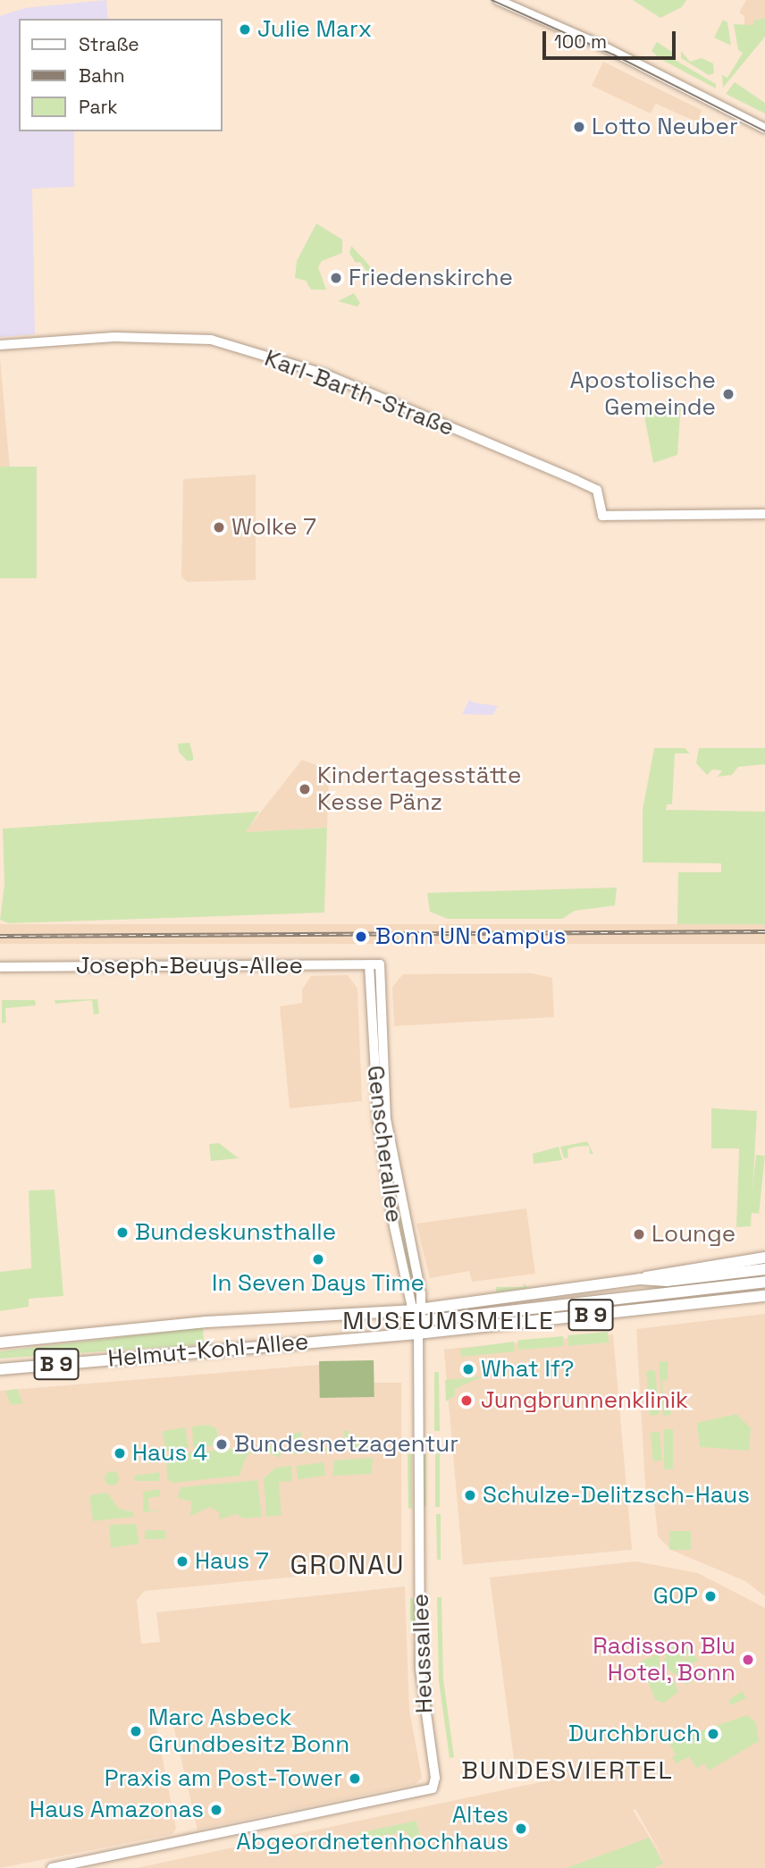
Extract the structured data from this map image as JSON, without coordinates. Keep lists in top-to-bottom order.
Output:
{
  "streets": {
    "main road": ["B 9", "Helmut-Kohl-Allee"],
    "street": [
      "Karl-Barth-Straße",
      "Joseph-Beuys-Allee",
      "Genscherallee",
      "Heussallee"
    ]
  },
  "crossings": [
    ["Joseph-Beuys-Allee", "Genscherallee"],
    ["Genscherallee", "B 9"],
    ["Genscherallee", "Helmut-Kohl-Allee"],
    ["Genscherallee", "Heussallee"],
    ["B 9", "Helmut-Kohl-Allee"],
    ["B 9", "Heussallee"],
    ["Helmut-Kohl-Allee", "Heussallee"]
  ],
  "districts": ["MUSEUMSMEILE", "GRONAU", "BUNDESVIERTEL"],
  "places": [
    "Julie Marx",
    "Lotto Neuber",
    "Friedenskirche",
    "Apostolische Gemeinde",
    "Wolke 7",
    "Kindertagesstätte Kesse Pänz",
    "Bonn UN Campus",
    "Bundeskunsthalle",
    "Lounge",
    "In Seven Days Time",
    "What If?",
    "Jungbrunnenklinik",
    "Bundesnetzagentur",
    "Haus 4",
    "Schulze-Delitzsch-Haus",
    "Haus 7",
    "GOP",
    "Radisson Blu Hotel, Bonn",
    "Marc Asbeck Grundbesitz Bonn",
    "Durchbruch",
    "Praxis am Post-Tower",
    "Haus Amazonas",
    "Altes Abgeordnetenhochhaus"
  ],
  "legend": ["Straße", "Bahn", "Park"],
  "scale_bar": "100 m"
}
